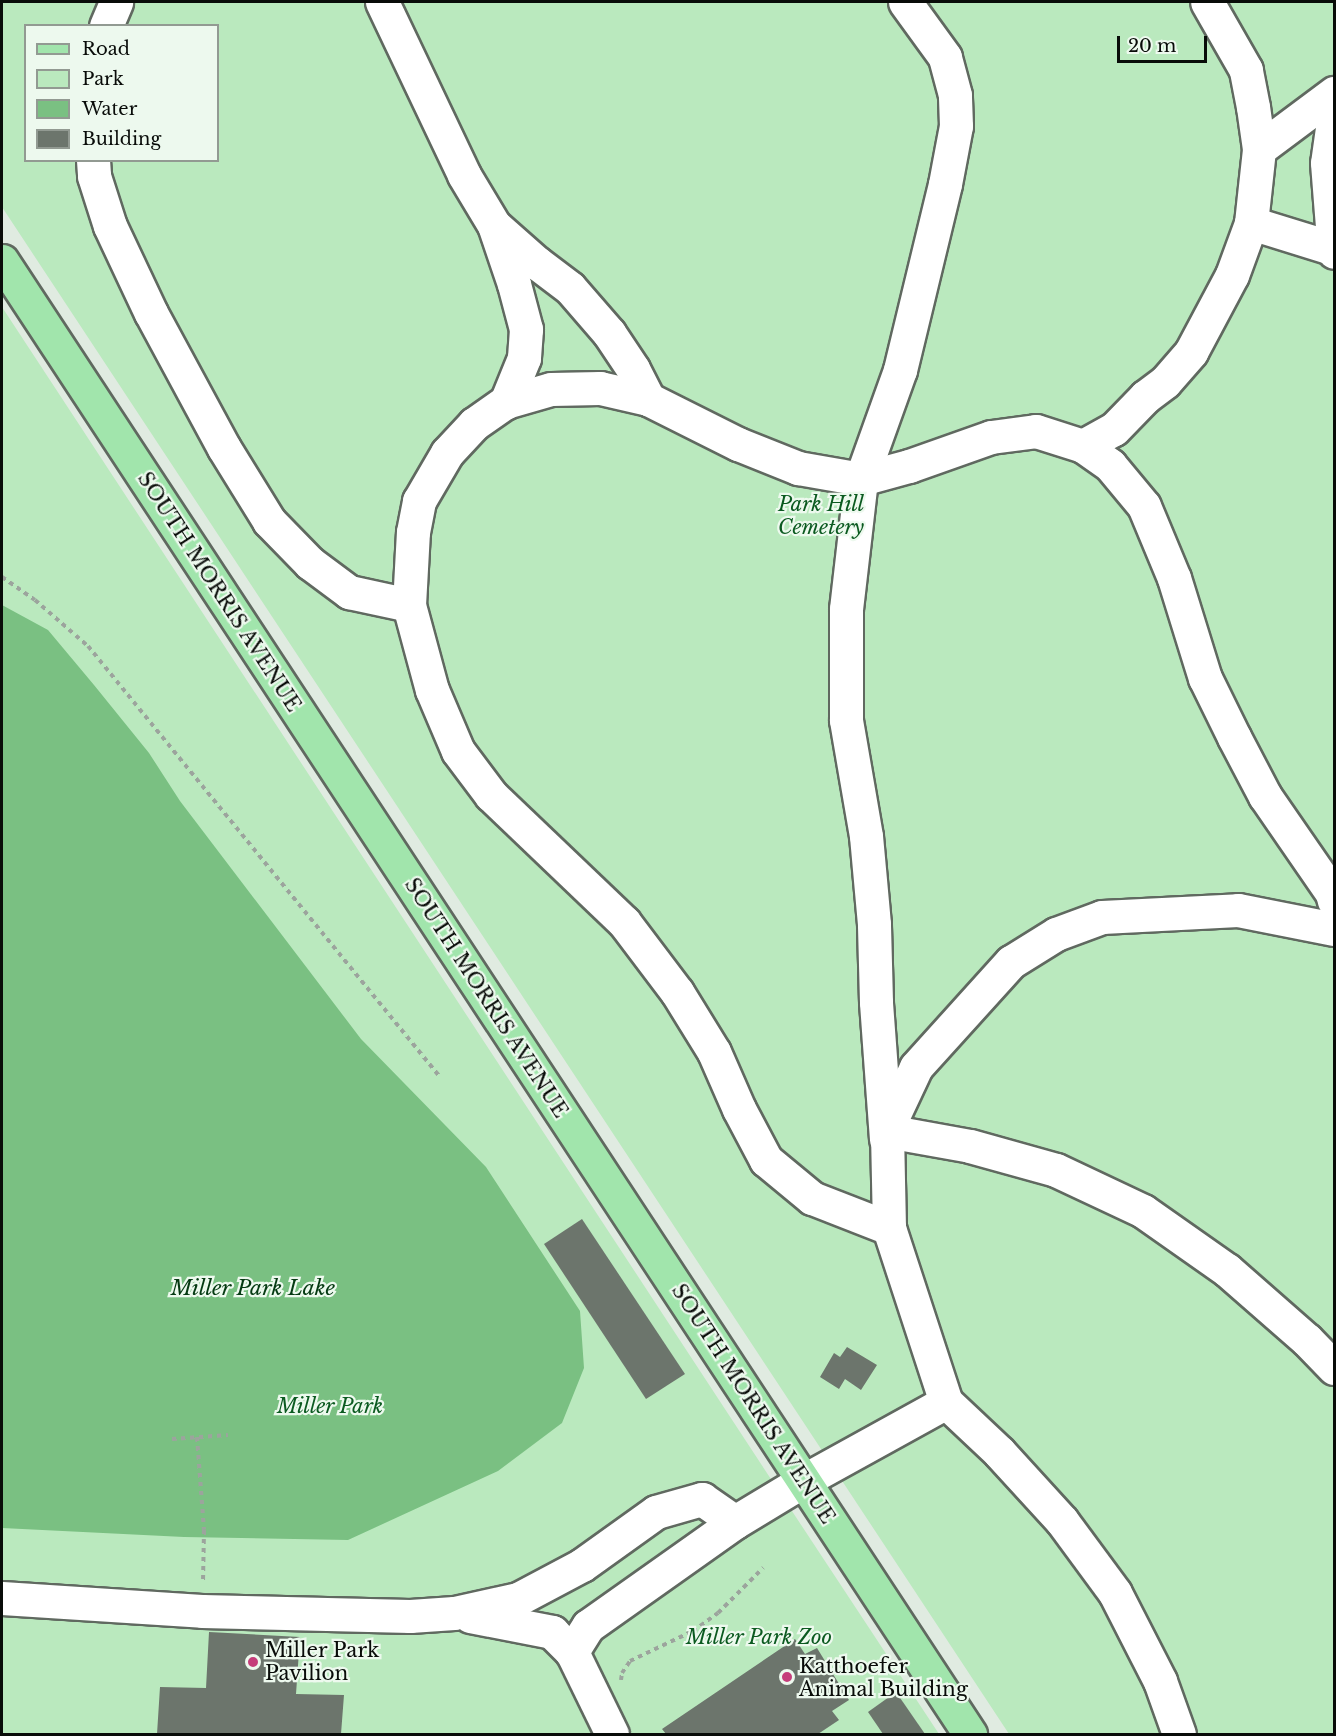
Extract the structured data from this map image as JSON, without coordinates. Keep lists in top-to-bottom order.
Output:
{
  "streets": {
    "main road": ["SOUTH MORRIS AVENUE"]
  },
  "water": ["Miller Park Lake"],
  "parks": ["Park Hill Cemetery", "Miller Park", "Miller Park Zoo"],
  "places": ["Miller Park Pavilion", "Katthoefer Animal Building"],
  "legend": [
    "Road",
    "Park",
    "Water",
    "Building"
  ],
  "scale_bar": "20 m"
}
